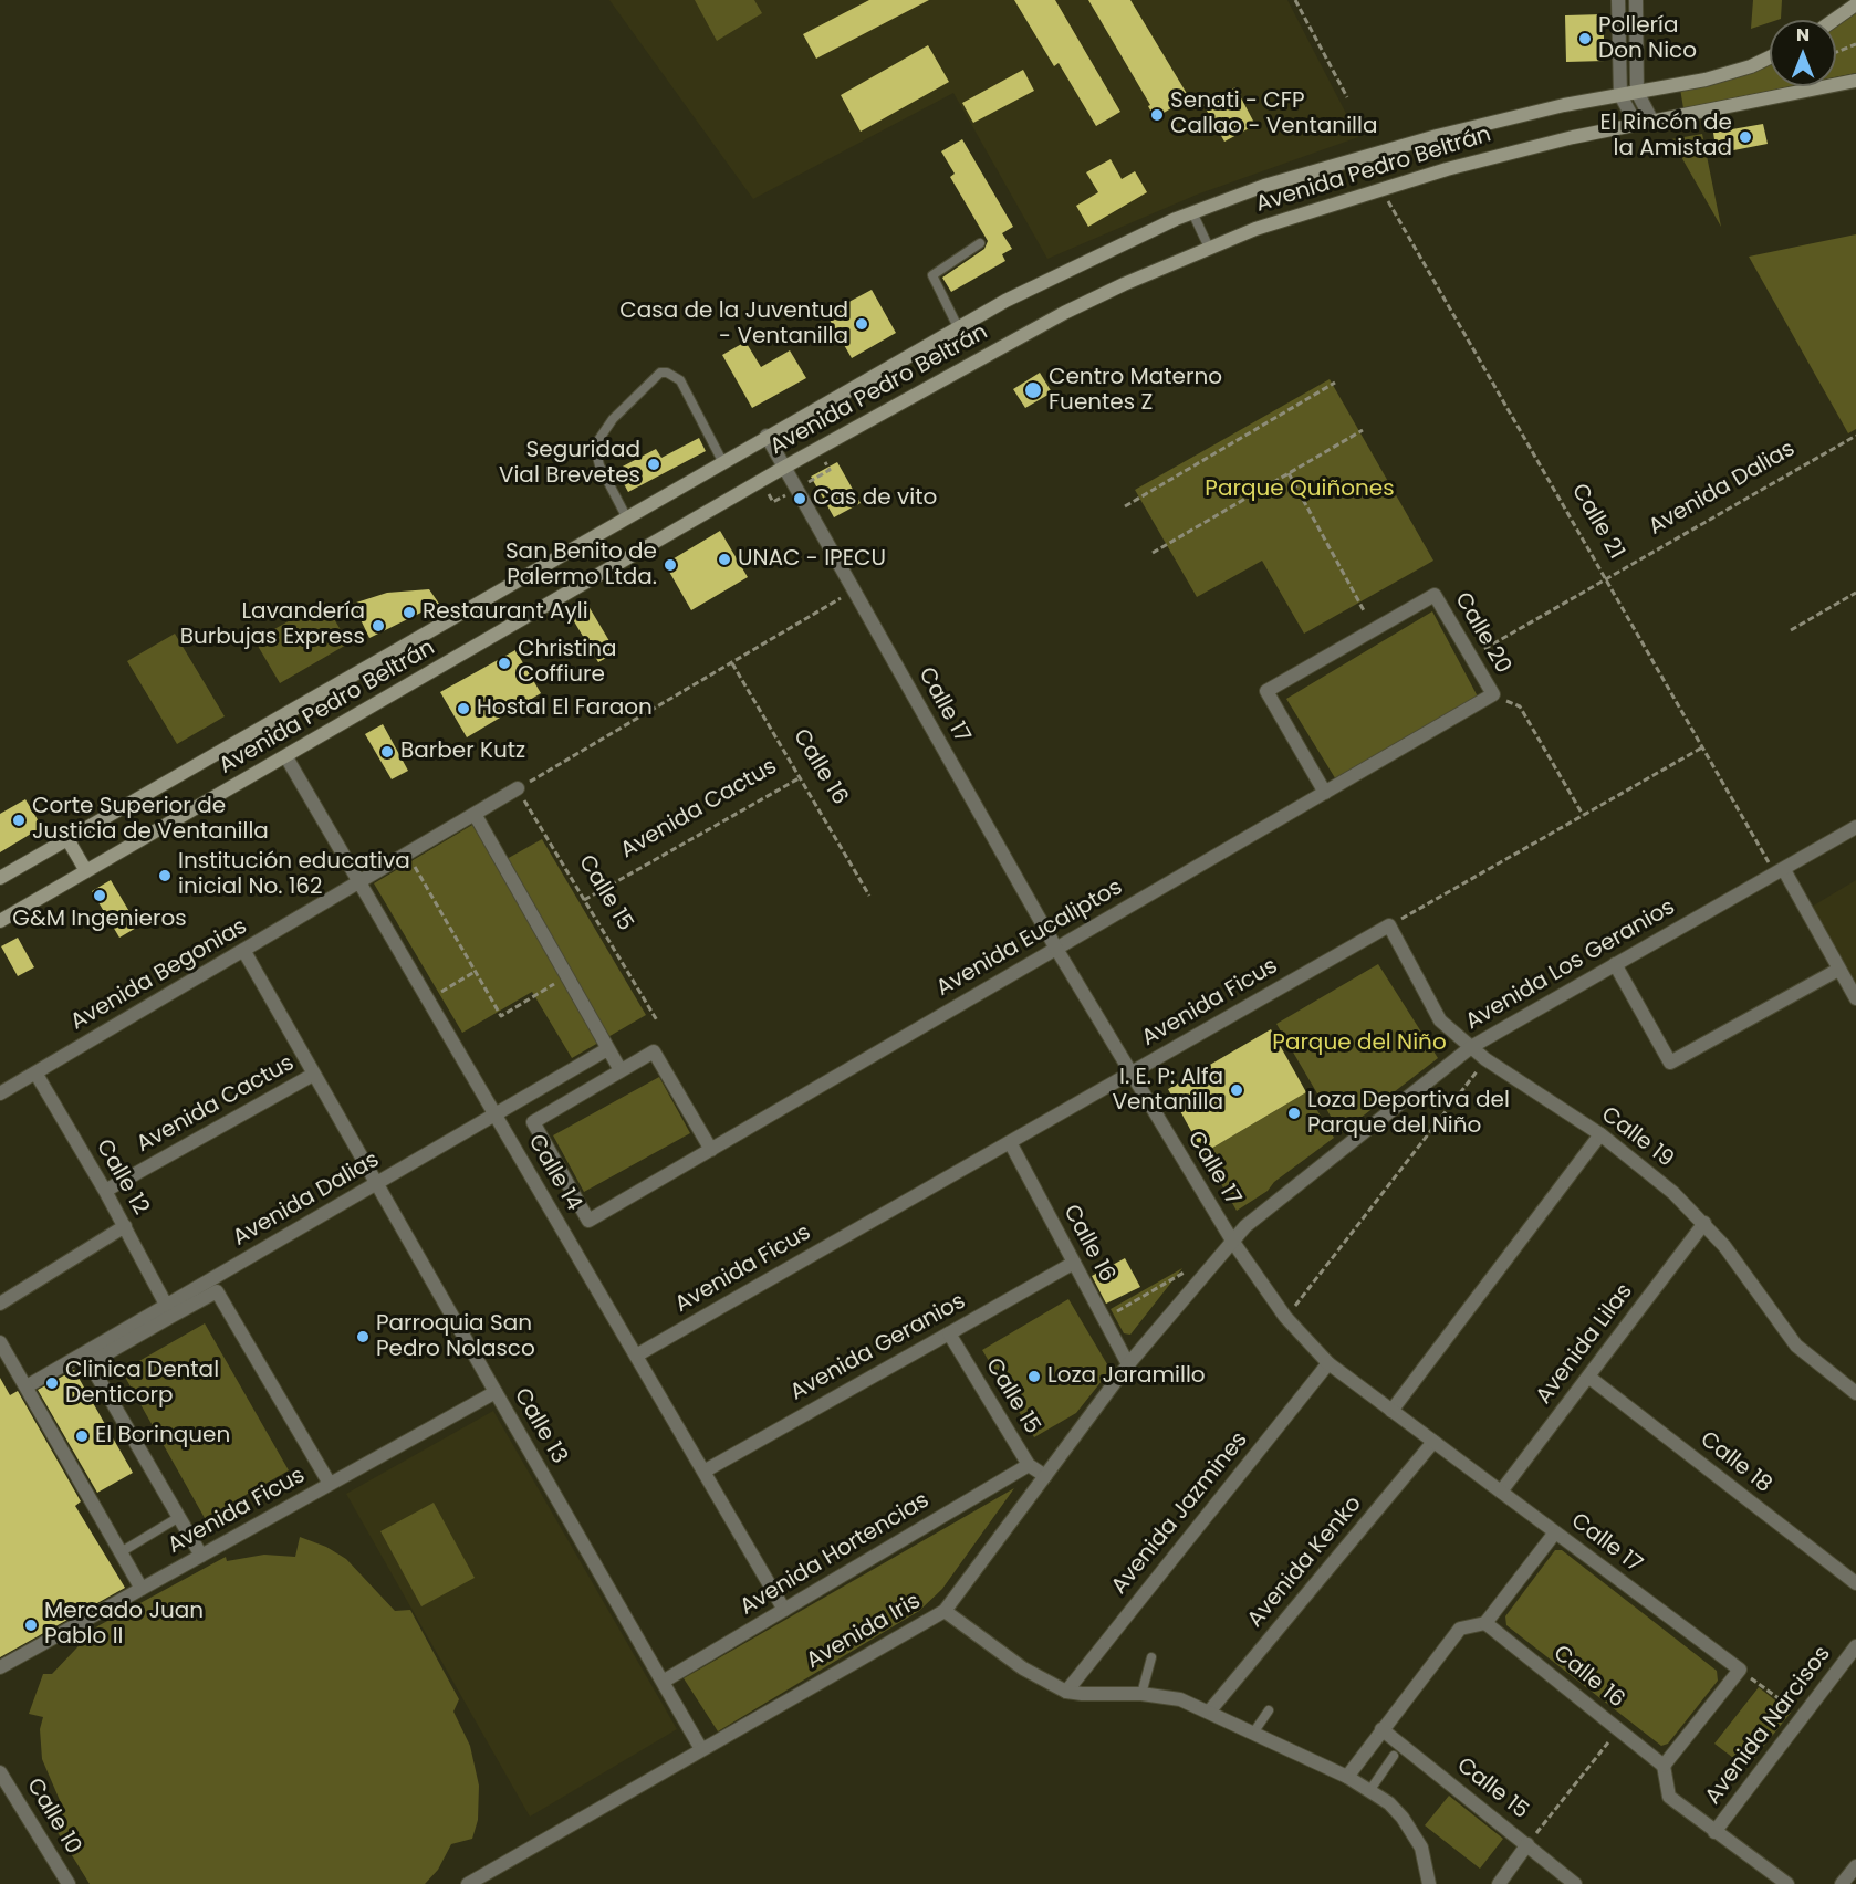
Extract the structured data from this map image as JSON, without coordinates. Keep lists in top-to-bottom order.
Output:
{
  "streets": {
    "main road": ["Avenida Pedro Beltrán"],
    "street": [
      "Avenida Dalias",
      "Calle 20",
      "Calle 17",
      "Calle 16",
      "Avenida Cactus",
      "Calle 15",
      "Avenida Eucaliptos",
      "Avenida Los Geranios",
      "Avenida Begonias",
      "Avenida Ficus",
      "Calle 19",
      "Calle 14",
      "Calle 12",
      "Avenida Lilas",
      "Avenida Geranios",
      "Calle 13",
      "Calle 18",
      "Avenida Jazmines",
      "Avenida Hortencias",
      "Avenida Kenko",
      "Avenida Iris",
      "Avenida Narcisos",
      "Calle 10"
    ],
    "path": ["Calle 21"]
  },
  "crossings": [
    ["Avenida Pedro Beltrán", "Calle 21"],
    ["Avenida Pedro Beltrán", "Calle 17"],
    ["Avenida Pedro Beltrán", "Calle 14"],
    ["Avenida Dalias", "Calle 21"],
    ["Avenida Dalias", "Calle 20"],
    ["Avenida Dalias", "Calle 14"],
    ["Avenida Dalias", "Calle 12"],
    ["Avenida Dalias", "Calle 13"],
    ["Calle 21", "Avenida Los Geranios"],
    ["Calle 20", "Avenida Eucaliptos"],
    ["Calle 17", "Avenida Eucaliptos"],
    ["Calle 17", "Avenida Los Geranios"],
    ["Calle 17", "Avenida Ficus"],
    ["Calle 17", "Avenida Lilas"],
    ["Calle 17", "Avenida Jazmines"],
    ["Calle 17", "Avenida Kenko"],
    ["Calle 17", "Avenida Iris"],
    ["Calle 16", "Avenida Cactus"],
    ["Calle 16", "Avenida Ficus"],
    ["Calle 16", "Avenida Geranios"],
    ["Calle 16", "Avenida Iris"],
    ["Avenida Cactus", "Calle 15"],
    ["Avenida Cactus", "Calle 12"],
    ["Avenida Cactus", "Calle 13"],
    ["Calle 15", "Avenida Begonias"],
    ["Calle 15", "Avenida Geranios"],
    ["Calle 15", "Avenida Hortencias"],
    ["Calle 15", "Avenida Iris"],
    ["Avenida Eucaliptos", "Calle 14"],
    ["Avenida Los Geranios", "Calle 19"],
    ["Avenida Los Geranios", "Avenida Iris"],
    ["Avenida Begonias", "Calle 14"],
    ["Avenida Begonias", "Calle 12"],
    ["Avenida Begonias", "Calle 13"],
    ["Avenida Ficus", "Calle 19"],
    ["Avenida Ficus", "Calle 14"],
    ["Avenida Ficus", "Calle 13"],
    ["Calle 19", "Avenida Lilas"],
    ["Calle 14", "Avenida Geranios"],
    ["Calle 14", "Avenida Hortencias"],
    ["Avenida Lilas", "Calle 18"],
    ["Calle 13", "Avenida Hortencias"],
    ["Calle 13", "Avenida Iris"]
  ],
  "parks": ["Parque Quiñones", "Parque del Niño"],
  "places": [
    "Pollería Don Nico",
    "Senati - CFP Callao - Ventanilla",
    "El Rincón de la Amistad",
    "Casa de la Juventud - Ventanilla",
    "Centro Materno Fuentes Z",
    "Seguridad Vial Brevetes",
    "Cas de vito",
    "UNAC - IPECU",
    "San Benito de Palermo Ltda.",
    "Restaurant Ayli",
    "Lavandería Burbujas Express",
    "Christina Coffiure",
    "Hostal El Faraon",
    "Barber Kutz",
    "Corte Superior de Justicia de Ventanilla",
    "Institución educativa inicial No. 162",
    "G&M Ingenieros",
    "I. E. P: Alfa Ventanilla",
    "Loza Deportiva del Parque del Niño",
    "Parroquia San Pedro Nolasco",
    "Loza Jaramillo",
    "Clinica Dental Denticorp",
    "El Borinquen",
    "Mercado Juan Pablo II"
  ],
  "north": "top"
}
